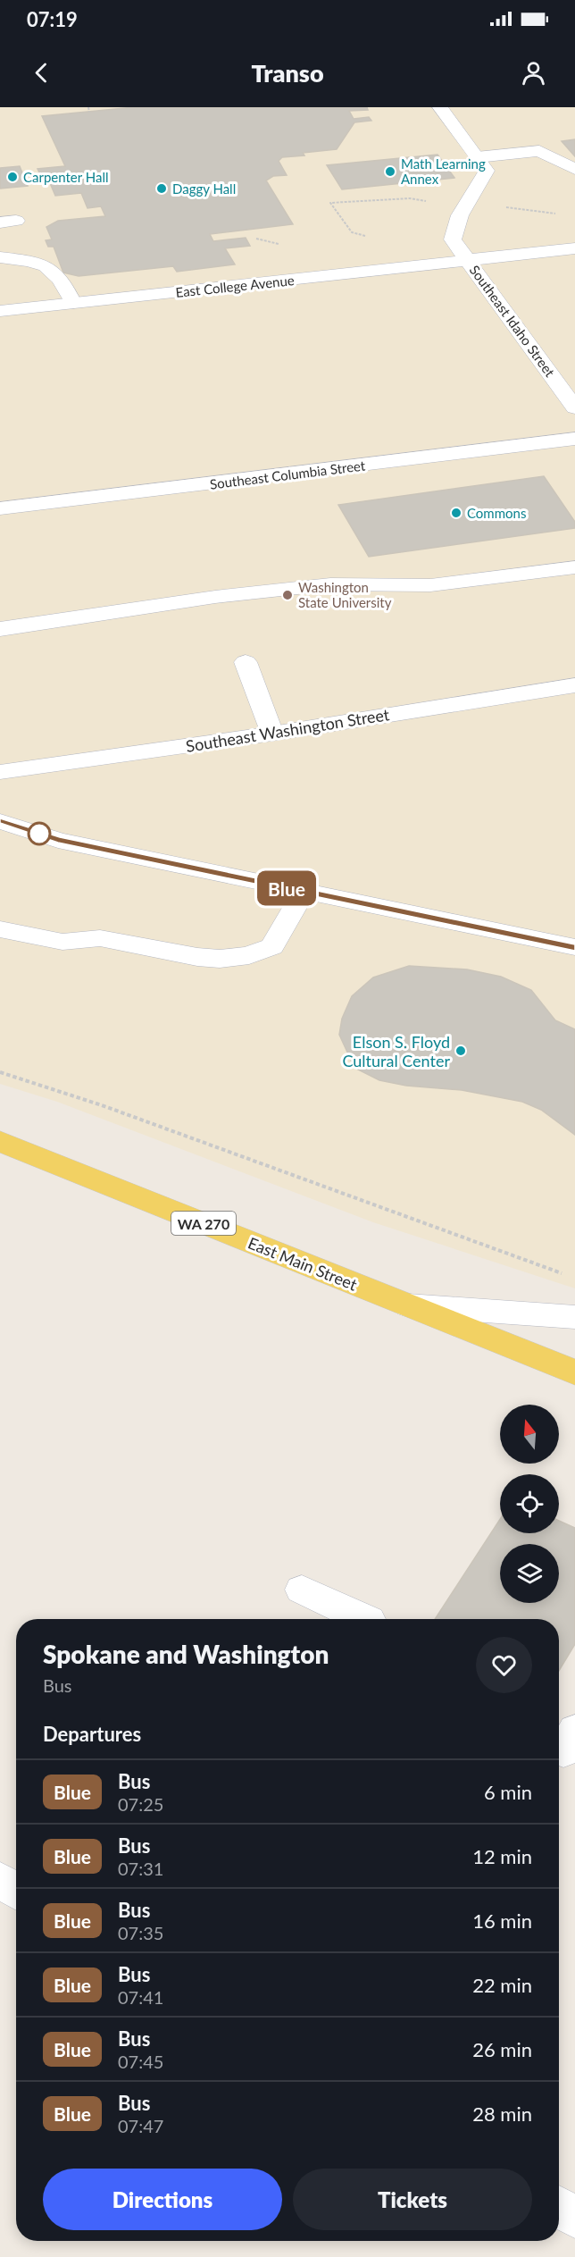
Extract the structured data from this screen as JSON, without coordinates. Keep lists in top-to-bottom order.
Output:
{
  "streets": {
    "main road": ["WA 270", "East Main Street"],
    "street": [
      "East College Avenue",
      "Southeast Idaho Street",
      "Southeast Columbia Street",
      "Southeast Washington Street"
    ]
  },
  "crossings": [
    ["East College Avenue", "Southeast Idaho Street"]
  ],
  "places": [
    "Math Learning Annex",
    "Carpenter Hall",
    "Daggy Hall",
    "Commons",
    "Washington State University",
    "Elson S. Floyd Cultural Center"
  ],
  "lines": ["bus line Blue"],
  "north": "top",
  "page": {
    "status": "07:19",
    "header": "Transo",
    "on_map": "Blue",
    "heading": [
      ["Spokane and Washington", "Bus"],
      "Departures"
    ],
    "list": [
      {
        "mark": "Blue",
        "name": "Bus",
        "note": "07:25",
        "value": "6 min"
      },
      {
        "mark": "Blue",
        "name": "Bus",
        "note": "07:31",
        "value": "12 min"
      },
      {
        "mark": "Blue",
        "name": "Bus",
        "note": "07:35",
        "value": "16 min"
      },
      {
        "mark": "Blue",
        "name": "Bus",
        "note": "07:41",
        "value": "22 min"
      },
      {
        "mark": "Blue",
        "name": "Bus",
        "note": "07:45",
        "value": "26 min"
      },
      {
        "mark": "Blue",
        "name": "Bus",
        "note": "07:47",
        "value": "28 min"
      }
    ],
    "buttons": ["Directions", "Tickets"]
  }
}
